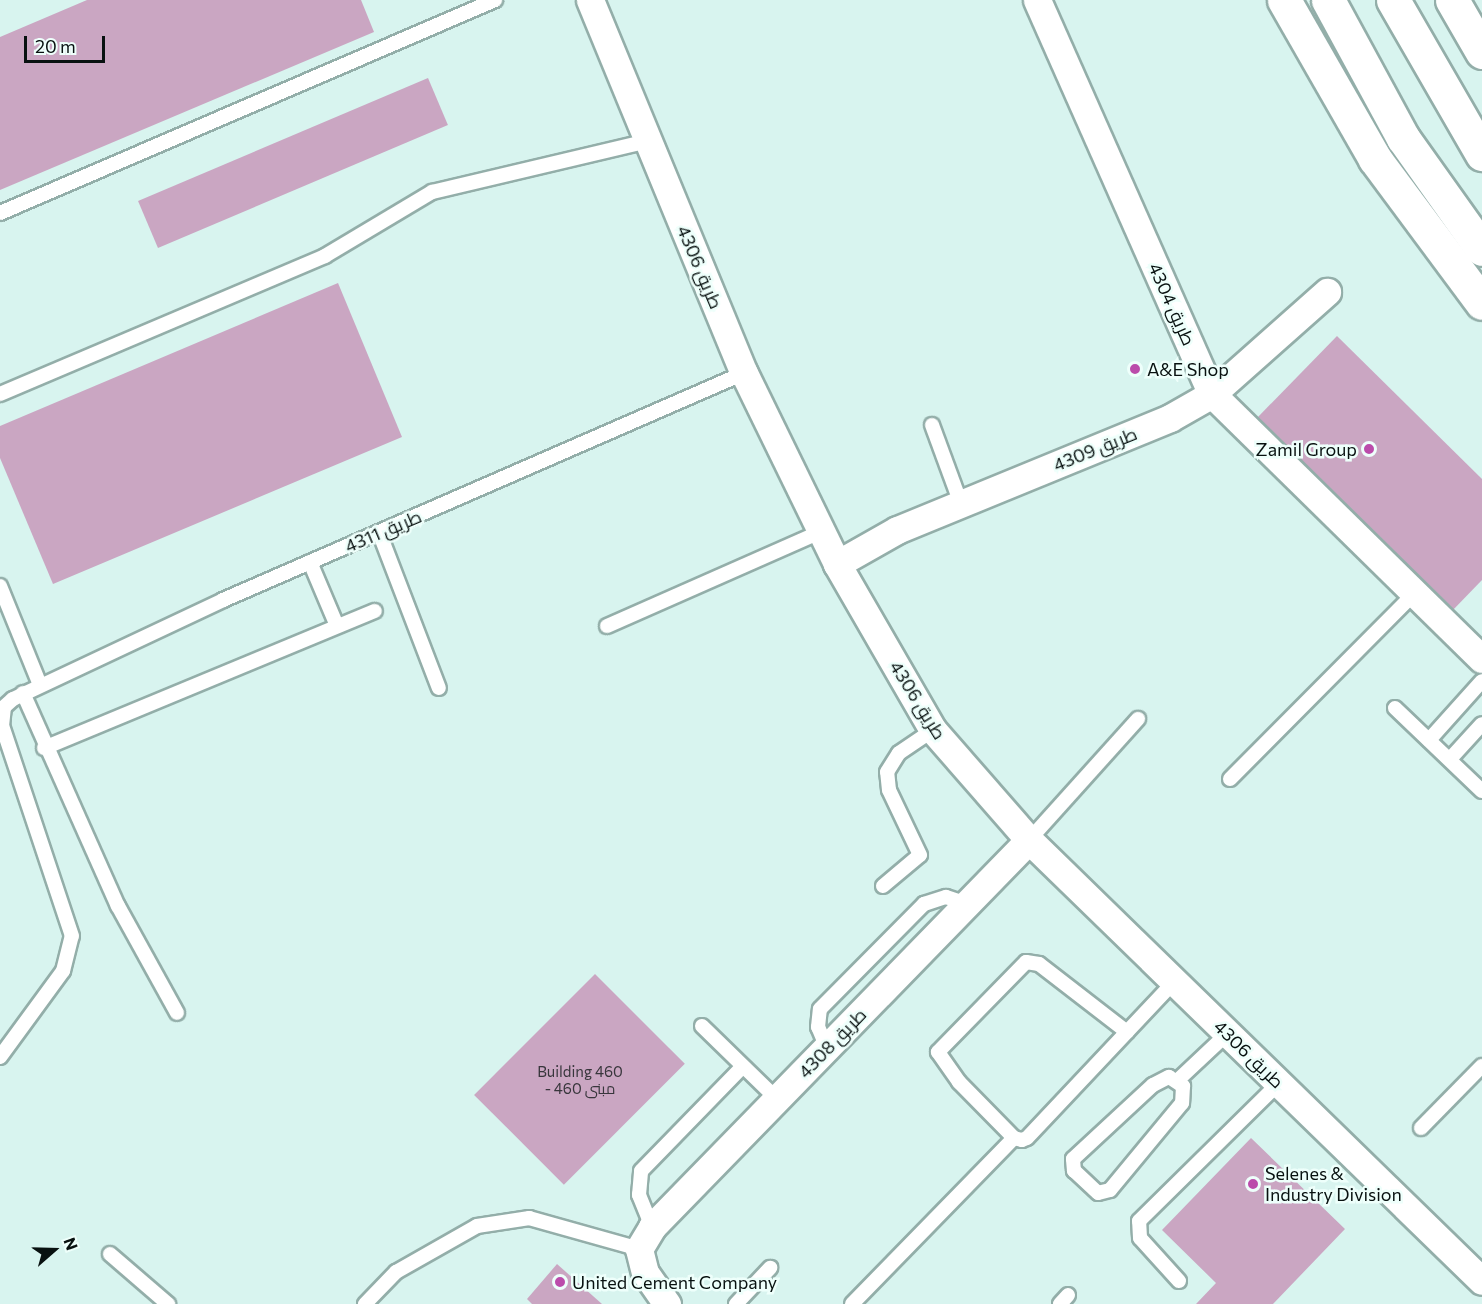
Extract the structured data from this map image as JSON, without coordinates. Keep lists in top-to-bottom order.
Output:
{
  "streets": {
    "street": [
      "طريق 4306",
      "طريق 4304",
      "طريق 4309",
      "طريق 4308"
    ],
    "lane": ["طريق 4311"]
  },
  "crossings": [
    ["طريق 4306", "طريق 4309"],
    ["طريق 4306", "طريق 4311"],
    ["طريق 4306", "طريق 4308"],
    ["طريق 4304", "طريق 4309"]
  ],
  "places": [
    "A&E Shop",
    "Zamil Group",
    "Selenes & Industry Division",
    "United Cement Company"
  ],
  "house_numbers": ["Building 460 - مبنى 460"],
  "scale_bar": "20 m",
  "north": "right"
}
